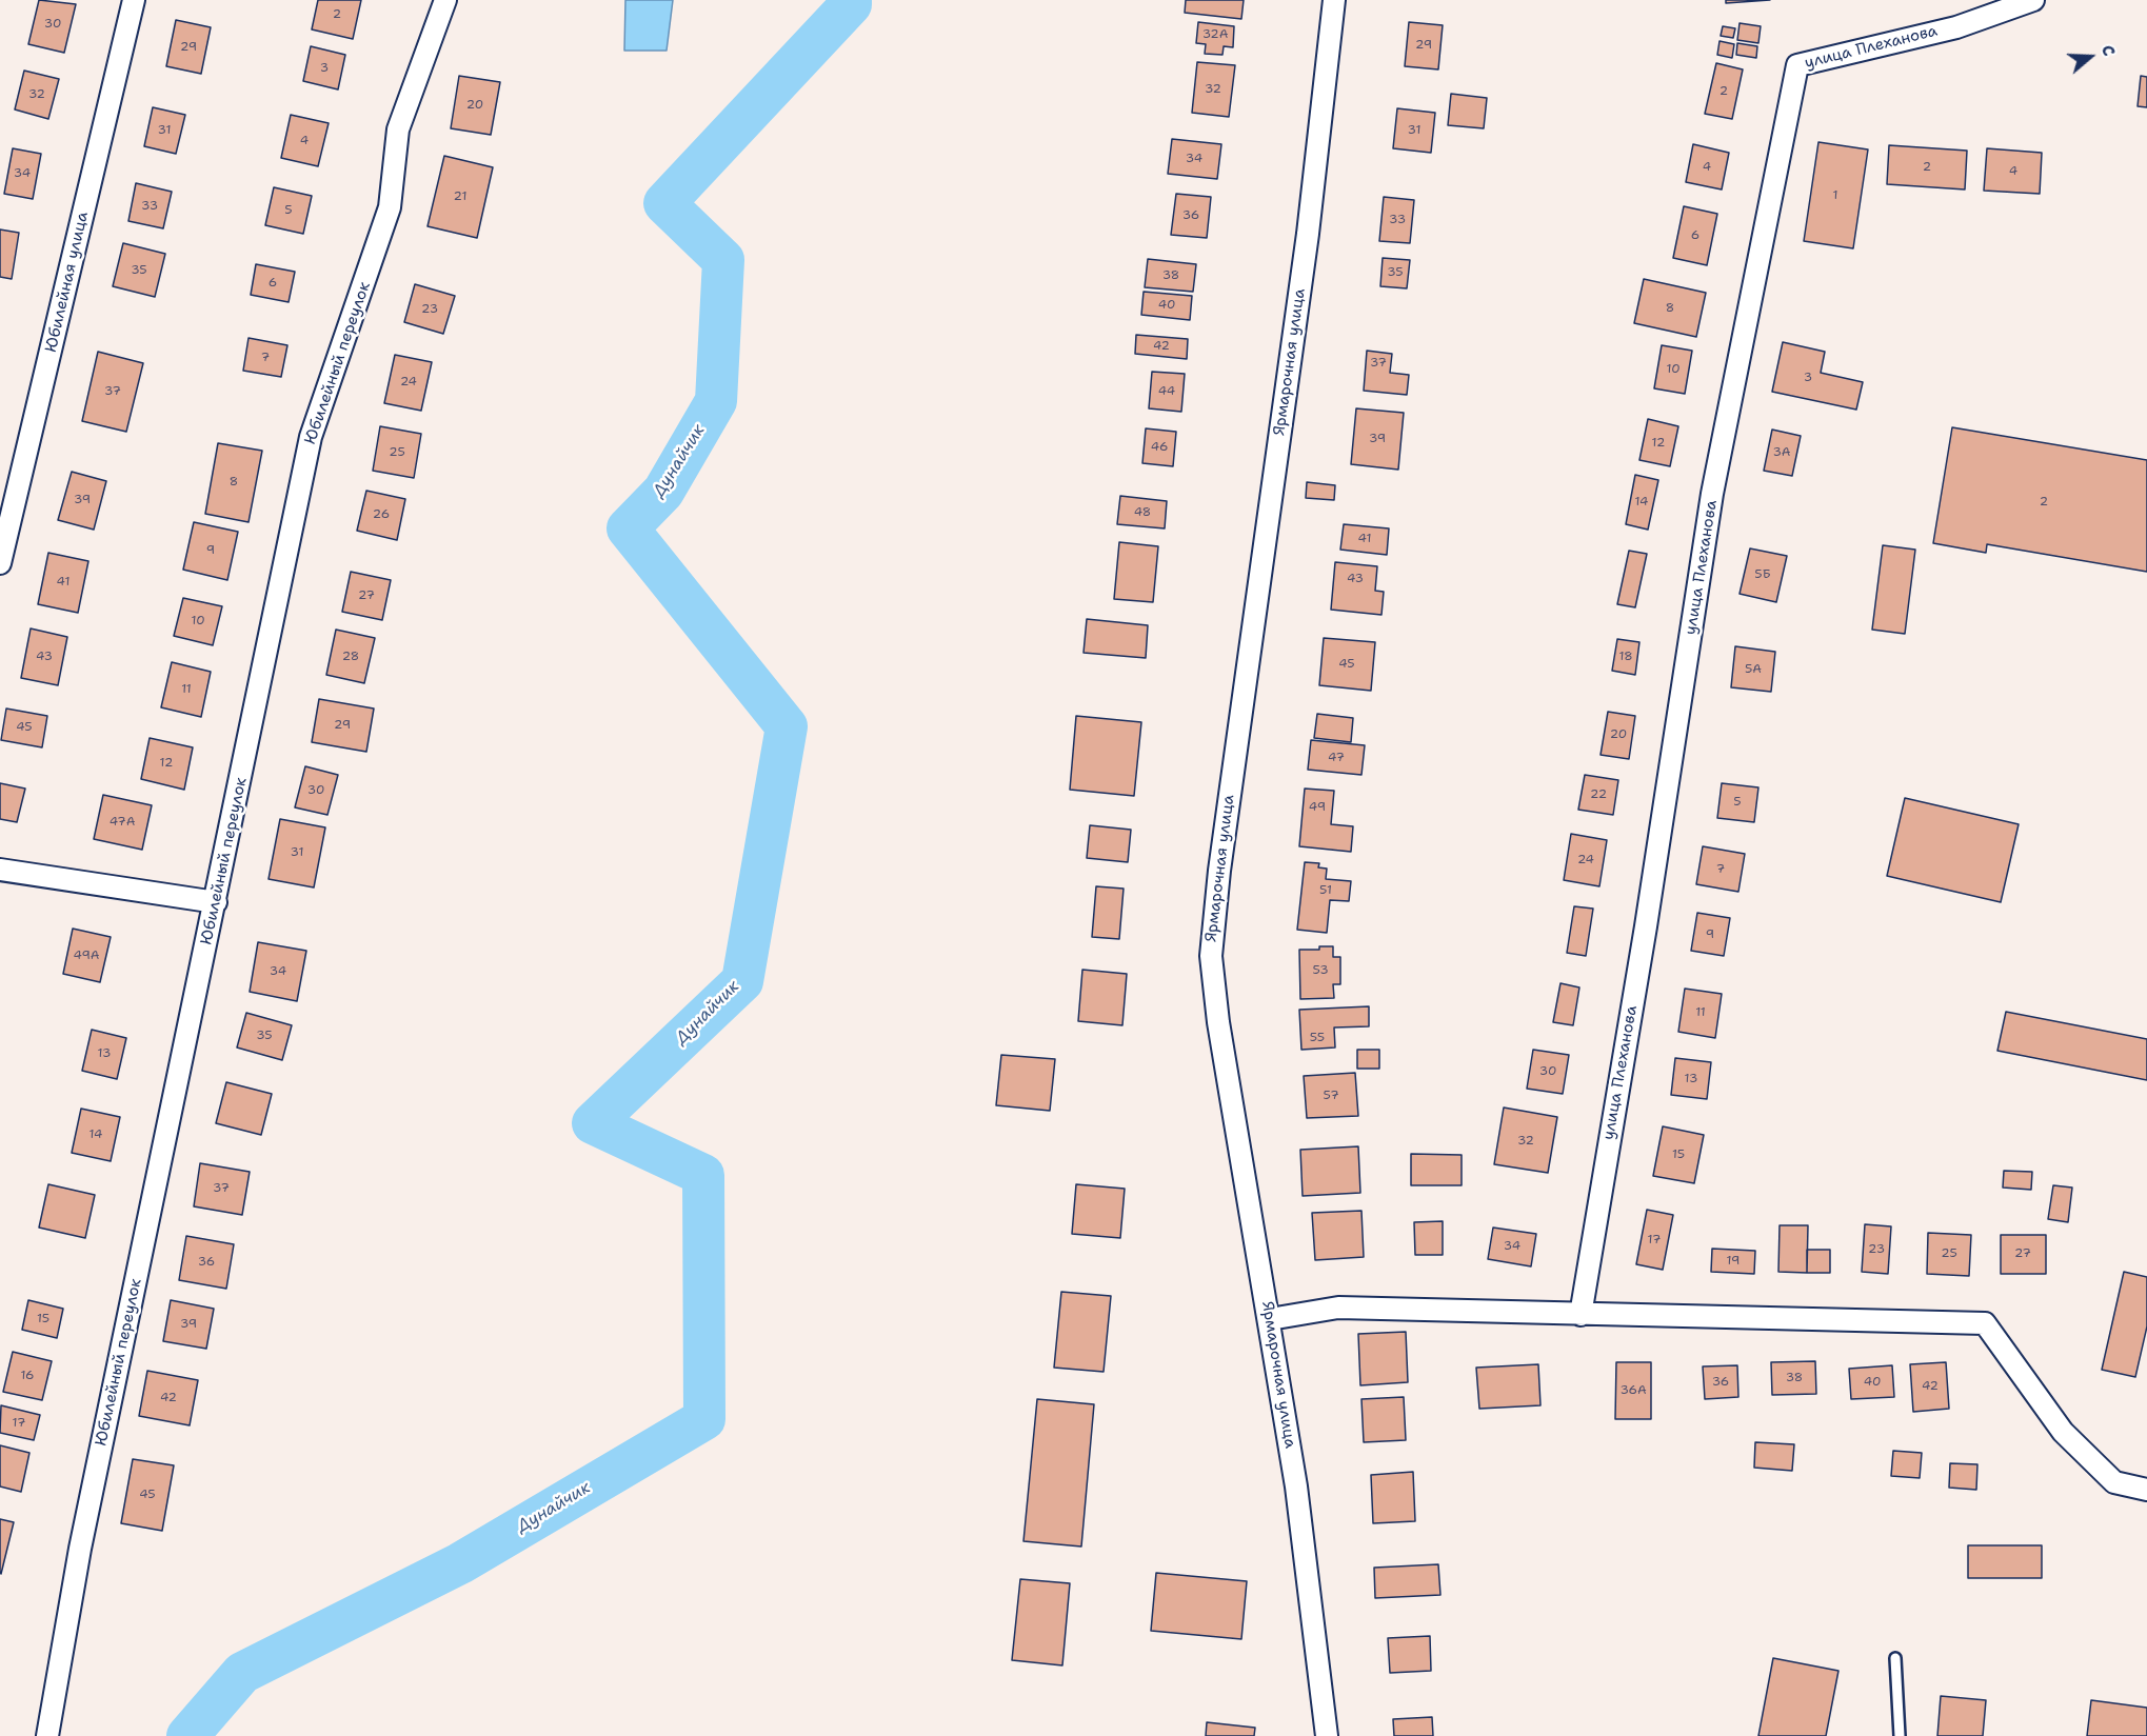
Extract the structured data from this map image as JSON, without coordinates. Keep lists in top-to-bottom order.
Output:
{
  "streets": {
    "street": [
      "улица Плеханова",
      "Юбилейная улица",
      "Ярмарочная улица",
      "Юбилейный переулок"
    ]
  },
  "water": ["Дунайчик"],
  "house_numbers": [
    "2",
    "30",
    "32А",
    "29",
    "29",
    "3",
    "32",
    "2",
    "32",
    "20",
    "31",
    "31",
    "4",
    "34",
    "4",
    "2",
    "4",
    "34",
    "1",
    "21",
    "33",
    "5",
    "36",
    "33",
    "6",
    "35",
    "35",
    "38",
    "6",
    "40",
    "8",
    "23",
    "42",
    "7",
    "37",
    "10",
    "3",
    "24",
    "37",
    "44",
    "39",
    "12",
    "46",
    "25",
    "3А",
    "8",
    "39",
    "14",
    "2",
    "48",
    "26",
    "41",
    "9",
    "5Б",
    "43",
    "41",
    "27",
    "10",
    "43",
    "28",
    "18",
    "45",
    "5А",
    "11",
    "29",
    "45",
    "20",
    "47",
    "12",
    "30",
    "22",
    "5",
    "49",
    "47А",
    "31",
    "24",
    "7",
    "51",
    "9",
    "49А",
    "53",
    "34",
    "11",
    "35",
    "55",
    "13",
    "30",
    "13",
    "57",
    "14",
    "32",
    "15",
    "37",
    "17",
    "34",
    "23",
    "25",
    "27",
    "19",
    "36",
    "15",
    "39",
    "16",
    "38",
    "36",
    "40",
    "42",
    "36А",
    "42",
    "17",
    "45"
  ],
  "north": "right"
}
